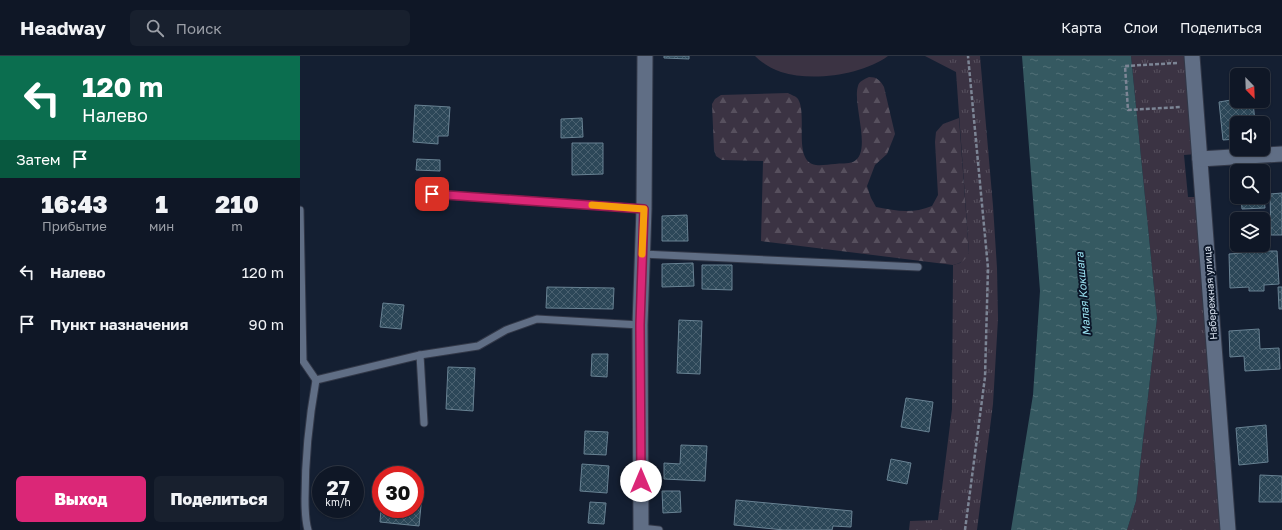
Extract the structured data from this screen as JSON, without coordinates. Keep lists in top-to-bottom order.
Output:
{
  "streets": {
    "street": ["Набережная улица"]
  },
  "water": ["Малая Кокшага"],
  "north": "bottom right",
  "page": {
    "header": "Headway",
    "search": "Поиск",
    "nav": ["Карта", "Слои", "Поделиться"],
    "turn": ["120 m", "Налево"],
    "then": "Затем",
    "eta": [
      "16:43",
      "Прибытие",
      "1",
      "мин",
      "210",
      "m"
    ],
    "list": [
      {
        "name": "Налево",
        "value": "120 m"
      },
      {
        "name": "Пункт назначения",
        "value": "90 m"
      }
    ],
    "speed": "27 km/h",
    "limit": "30",
    "buttons": ["Выход", "Поделиться"]
  }
}
